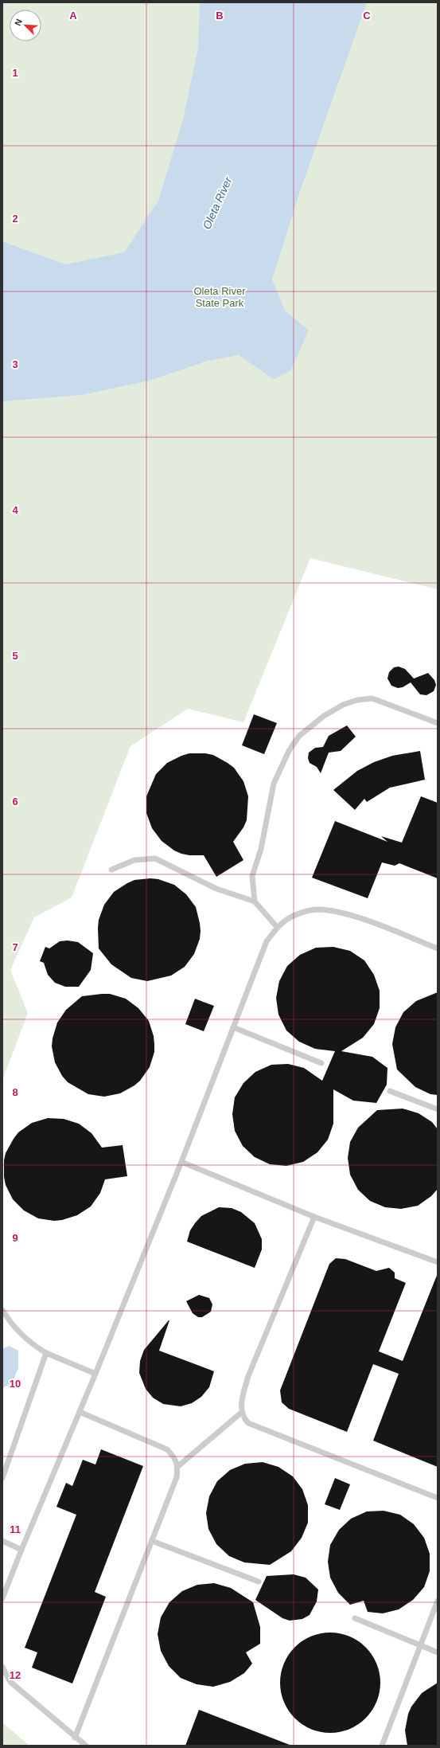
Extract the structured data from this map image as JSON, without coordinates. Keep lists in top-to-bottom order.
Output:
{
  "water": ["Oleta River"],
  "parks": ["Oleta River State Park"],
  "north": "top left",
  "grid": {
    "columns": ["A", "B", "C"],
    "rows": [
      "1",
      "2",
      "3",
      "4",
      "5",
      "6",
      "7",
      "8",
      "9",
      "10",
      "11",
      "12"
    ]
  }
}
